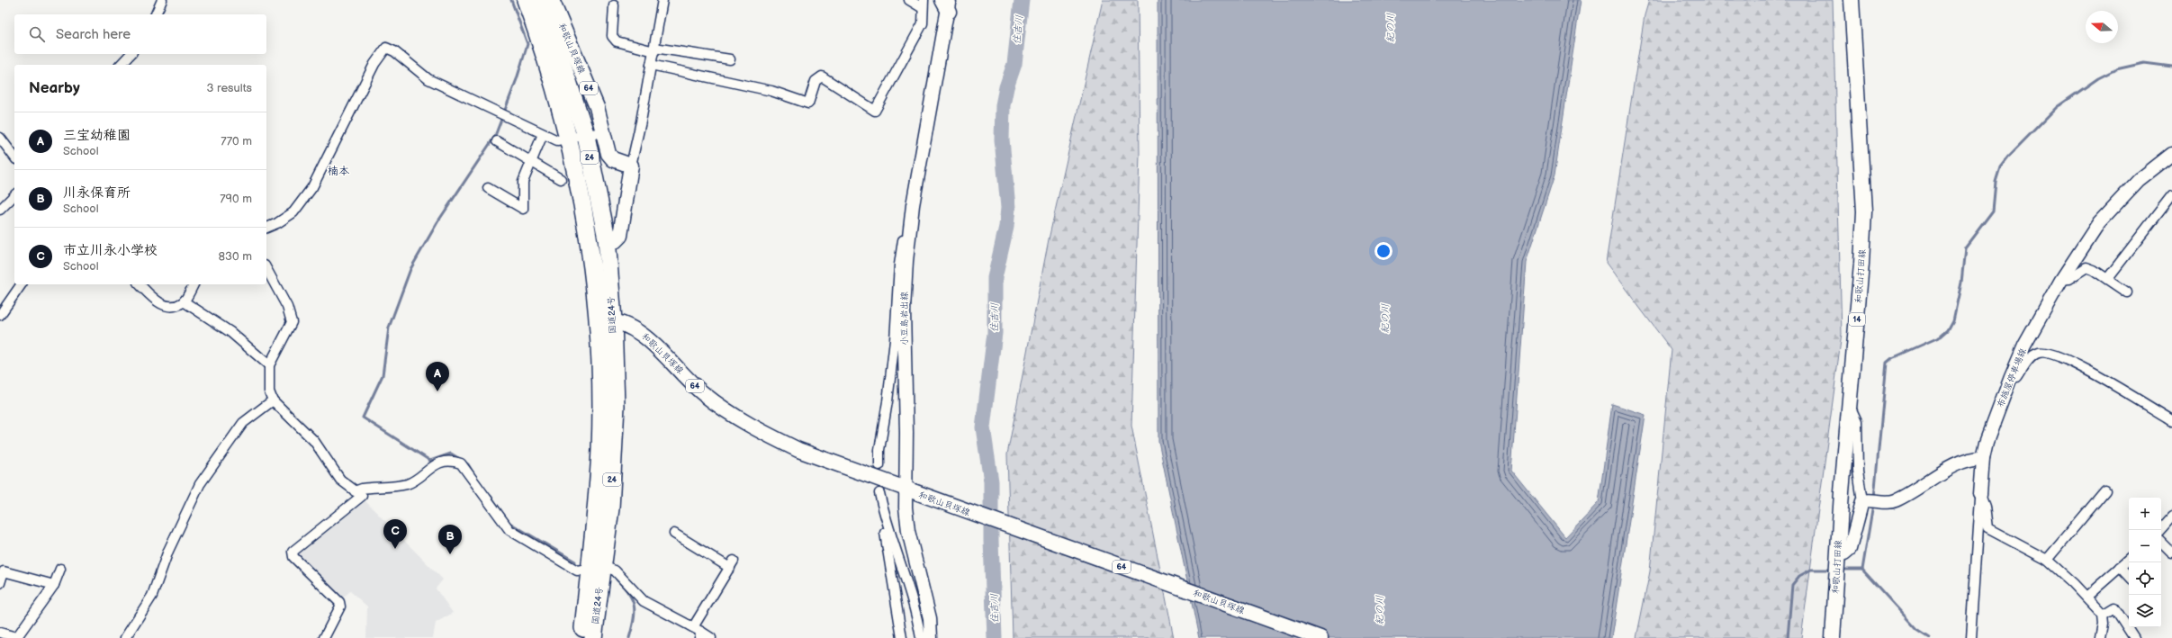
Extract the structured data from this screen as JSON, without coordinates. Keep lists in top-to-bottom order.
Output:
{
  "streets": {
    "highway": ["24", "国道24号"],
    "main road": [
      "和歌山貝塚線",
      "64",
      "和歌山打田線",
      "小豆島岩出線",
      "14",
      "布施屋停車場線"
    ]
  },
  "crossings": [
    ["和歌山貝塚線", "国道24号"],
    ["和歌山貝塚線", "小豆島岩出線"]
  ],
  "districts": ["楠本"],
  "water": ["紀の川", "住吉川"],
  "north": "left",
  "page": {
    "search": "Search here",
    "heading": ["Nearby", "3 results"],
    "list": [
      {
        "mark": "A",
        "name": "三宝幼稚園",
        "note": "School",
        "value": "770 m"
      },
      {
        "mark": "B",
        "name": "川永保育所",
        "note": "School",
        "value": "790 m"
      },
      {
        "mark": "C",
        "name": "市立川永小学校",
        "note": "School",
        "value": "830 m"
      }
    ],
    "pins": ["A", "C", "B"],
    "map_buttons": ["+", "−"]
  }
}
